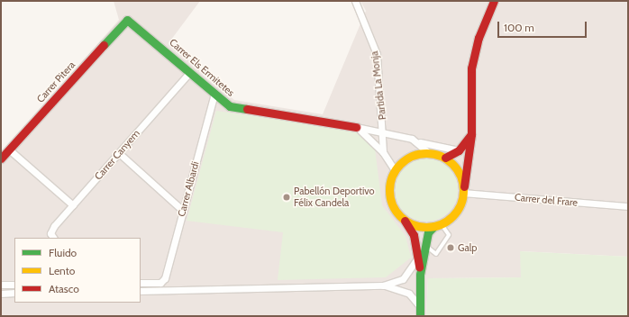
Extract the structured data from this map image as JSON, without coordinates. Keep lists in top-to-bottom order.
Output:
{
  "streets": {
    "street": [
      "Carrer Els Ermitetes",
      "Carrer Pitera",
      "Partida La Monja",
      "Carrer Canyem",
      "Carrer Albardi",
      "Carrer del Frare"
    ]
  },
  "crossings": [
    ["Carrer Els Ermitetes", "Carrer Pitera"],
    ["Carrer Els Ermitetes", "Partida La Monja"],
    ["Carrer Els Ermitetes", "Carrer Canyem"],
    ["Carrer Els Ermitetes", "Carrer Albardi"]
  ],
  "places": ["Pabellón Deportivo Félix Candela", "Galp"],
  "legend": ["Fluido", "Lento", "Atasco"],
  "scale_bar": "100 m"
}
